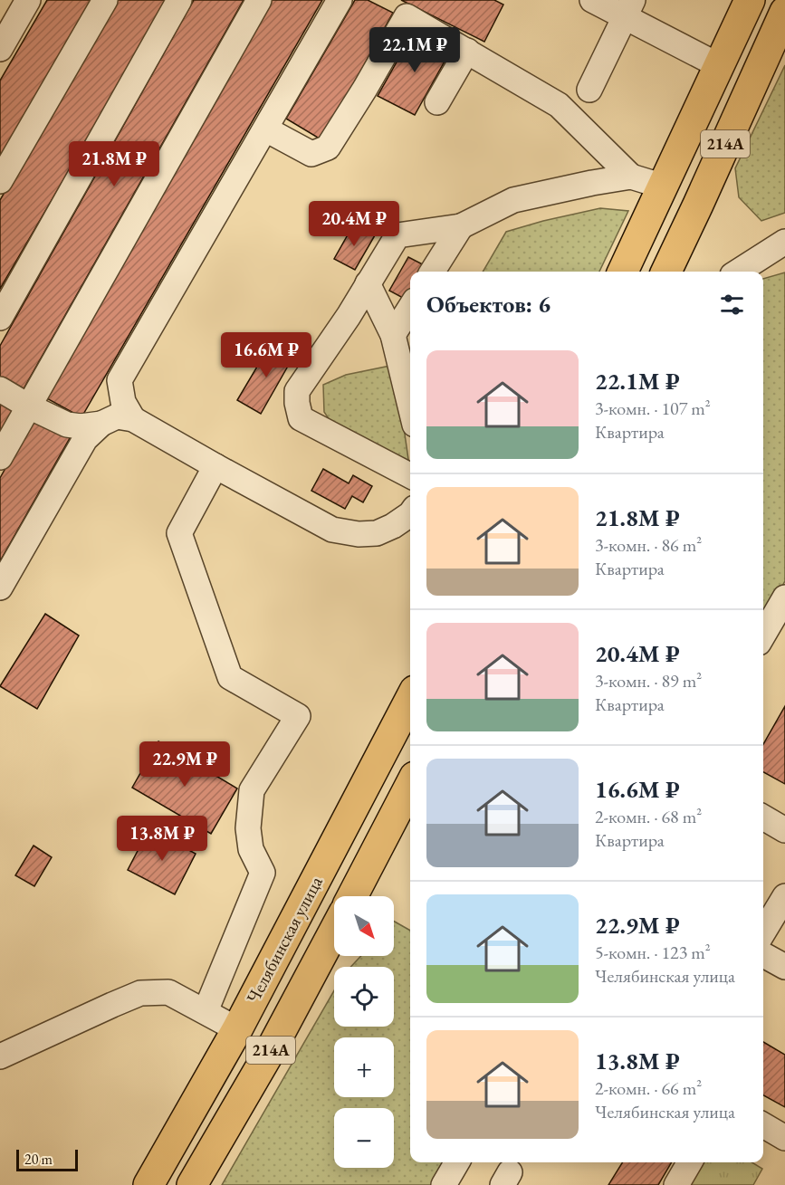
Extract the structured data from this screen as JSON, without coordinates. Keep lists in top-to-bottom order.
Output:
{
  "streets": {
    "main road": ["214А", "Челябинская улица"]
  },
  "scale_bar": "20 m",
  "north": "bottom right",
  "page": {
    "price": [
      "22.1M ₽",
      "21.8M ₽",
      "20.4M ₽",
      "16.6M ₽",
      "22.9M ₽",
      "13.8M ₽"
    ],
    "heading": "Объектов: 6",
    "list": [
      {
        "name": "22.1M ₽",
        "note": "3-комн. · 107 m² · Квартира"
      },
      {
        "name": "21.8M ₽",
        "note": "3-комн. · 86 m² · Квартира"
      },
      {
        "name": "20.4M ₽",
        "note": "3-комн. · 89 m² · Квартира"
      },
      {
        "name": "16.6M ₽",
        "note": "2-комн. · 68 m² · Квартира"
      },
      {
        "name": "22.9M ₽",
        "note": "5-комн. · 123 m² · Челябинская улица"
      },
      {
        "name": "13.8M ₽",
        "note": "2-комн. · 66 m² · Челябинская улица"
      }
    ],
    "map_buttons": ["+", "−"],
    "scale": "20 m"
  }
}
